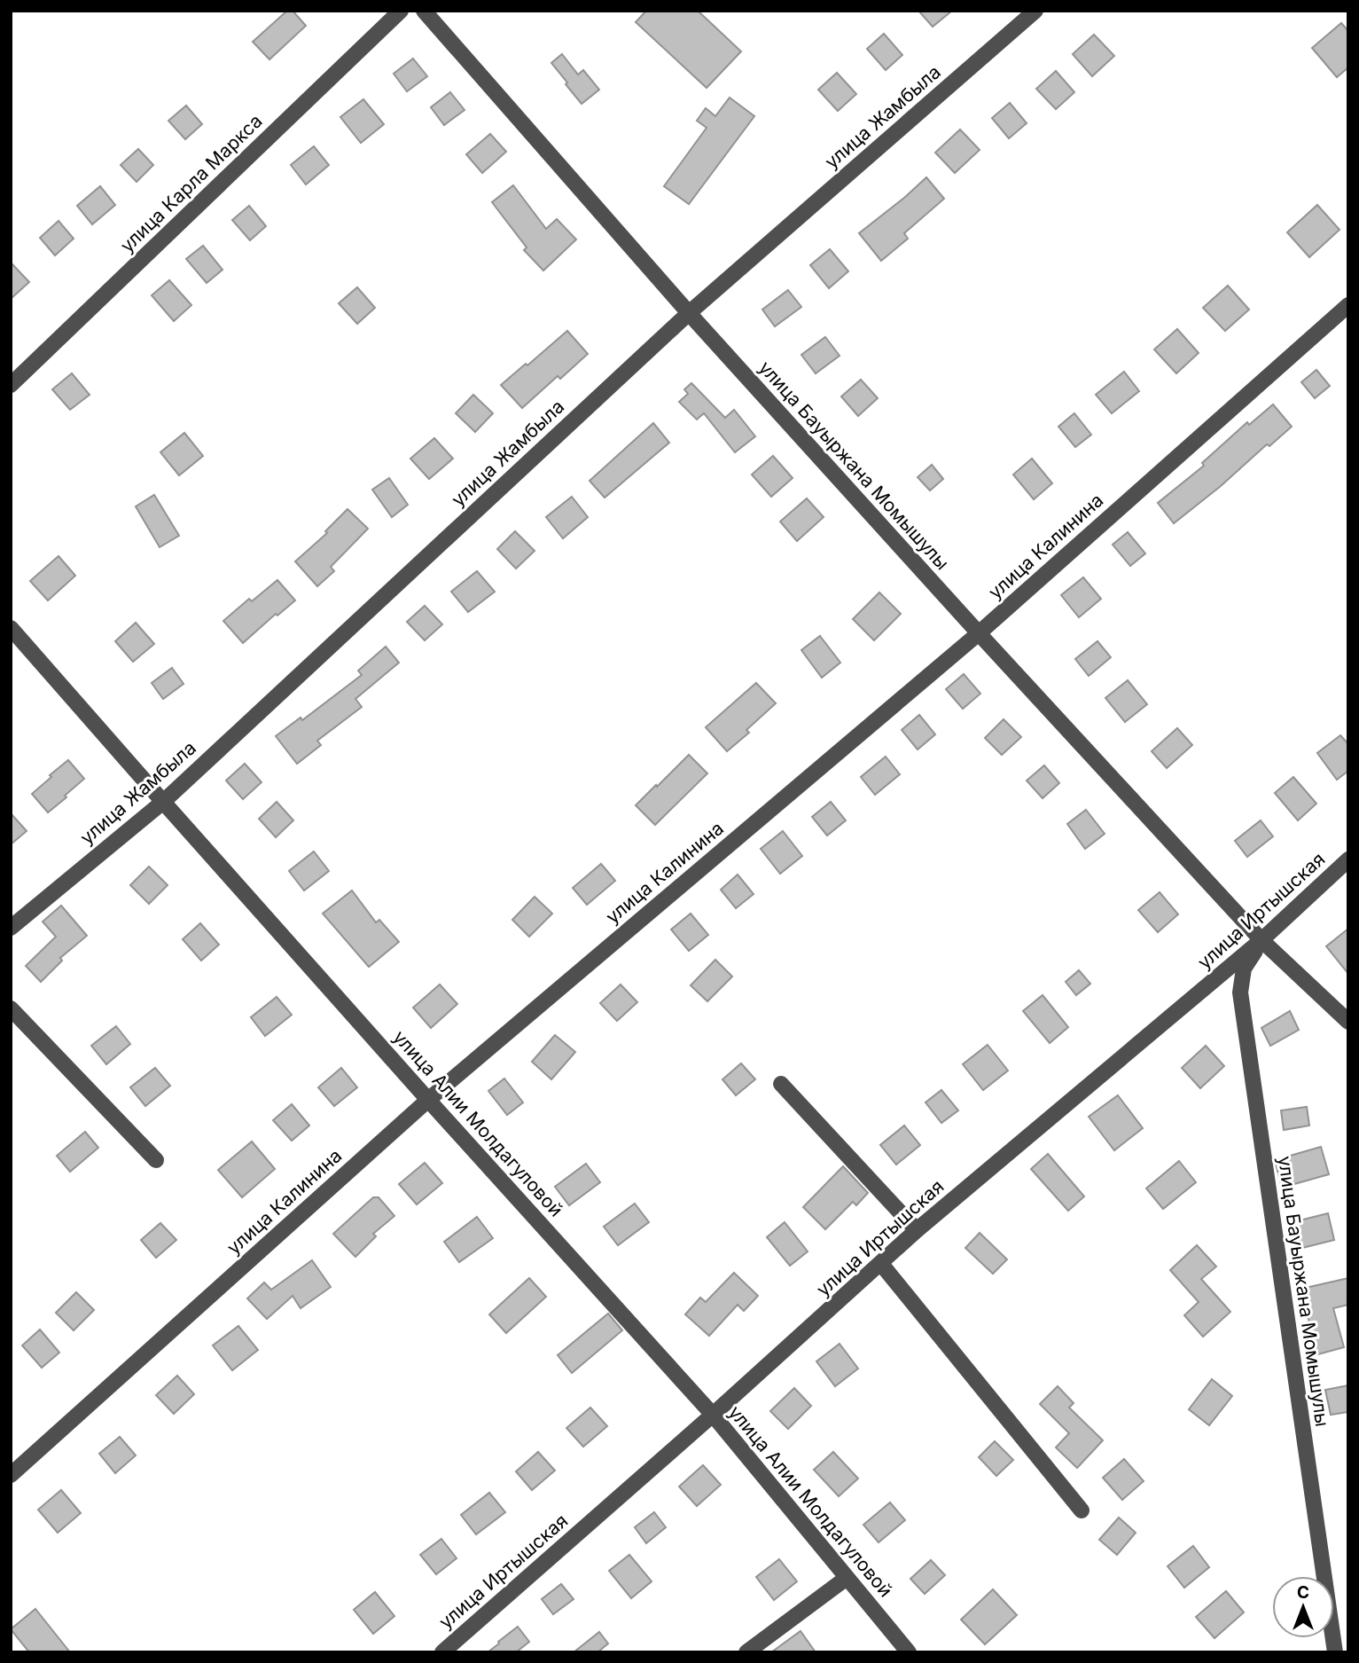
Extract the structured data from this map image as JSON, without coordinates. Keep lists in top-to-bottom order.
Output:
{
  "streets": {
    "street": [
      "улица Жамбыла",
      "улица Карла Маркса",
      "улица Бауыржана Момышулы",
      "улица Калинина",
      "улица Иртышская",
      "улица Алии Молдагуловой"
    ]
  },
  "crossings": [
    ["улица Жамбыла", "улица Бауыржана Момышулы"],
    ["улица Жамбыла", "улица Алии Молдагуловой"],
    ["улица Бауыржана Момышулы", "улица Калинина"],
    ["улица Бауыржана Момышулы", "улица Иртышская"],
    ["улица Калинина", "улица Алии Молдагуловой"],
    ["улица Иртышская", "улица Алии Молдагуловой"]
  ],
  "north": "top"
}
